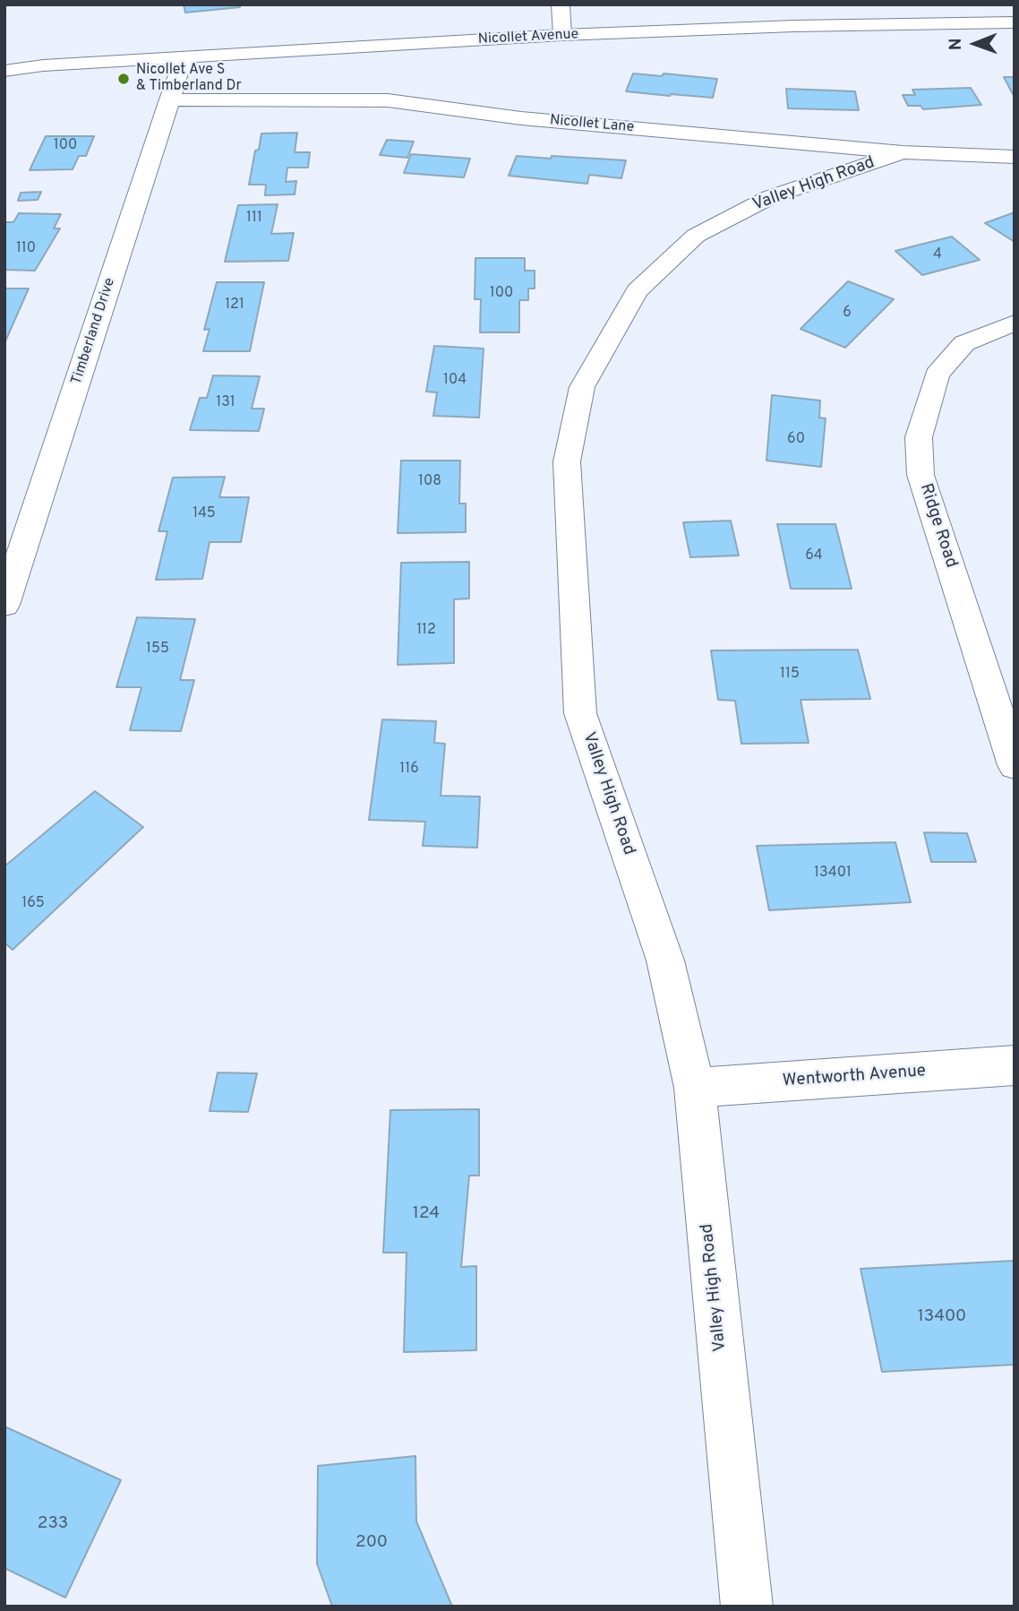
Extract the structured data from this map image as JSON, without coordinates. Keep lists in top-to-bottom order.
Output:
{
  "streets": {
    "street": [
      "Nicollet Avenue",
      "Nicollet Lane",
      "Valley High Road",
      "Timberland Drive",
      "Ridge Road",
      "Wentworth Avenue"
    ]
  },
  "crossings": [
    ["Nicollet Avenue", "Timberland Drive"],
    ["Nicollet Lane", "Valley High Road"],
    ["Nicollet Lane", "Timberland Drive"],
    ["Valley High Road", "Wentworth Avenue"]
  ],
  "places": ["Nicollet Ave S & Timberland Dr"],
  "house_numbers": [
    "100",
    "111",
    "110",
    "4",
    "100",
    "121",
    "6",
    "104",
    "131",
    "60",
    "108",
    "145",
    "64",
    "112",
    "155",
    "115",
    "116",
    "13401",
    "165",
    "124",
    "13400",
    "233",
    "200"
  ],
  "north": "left"
}
